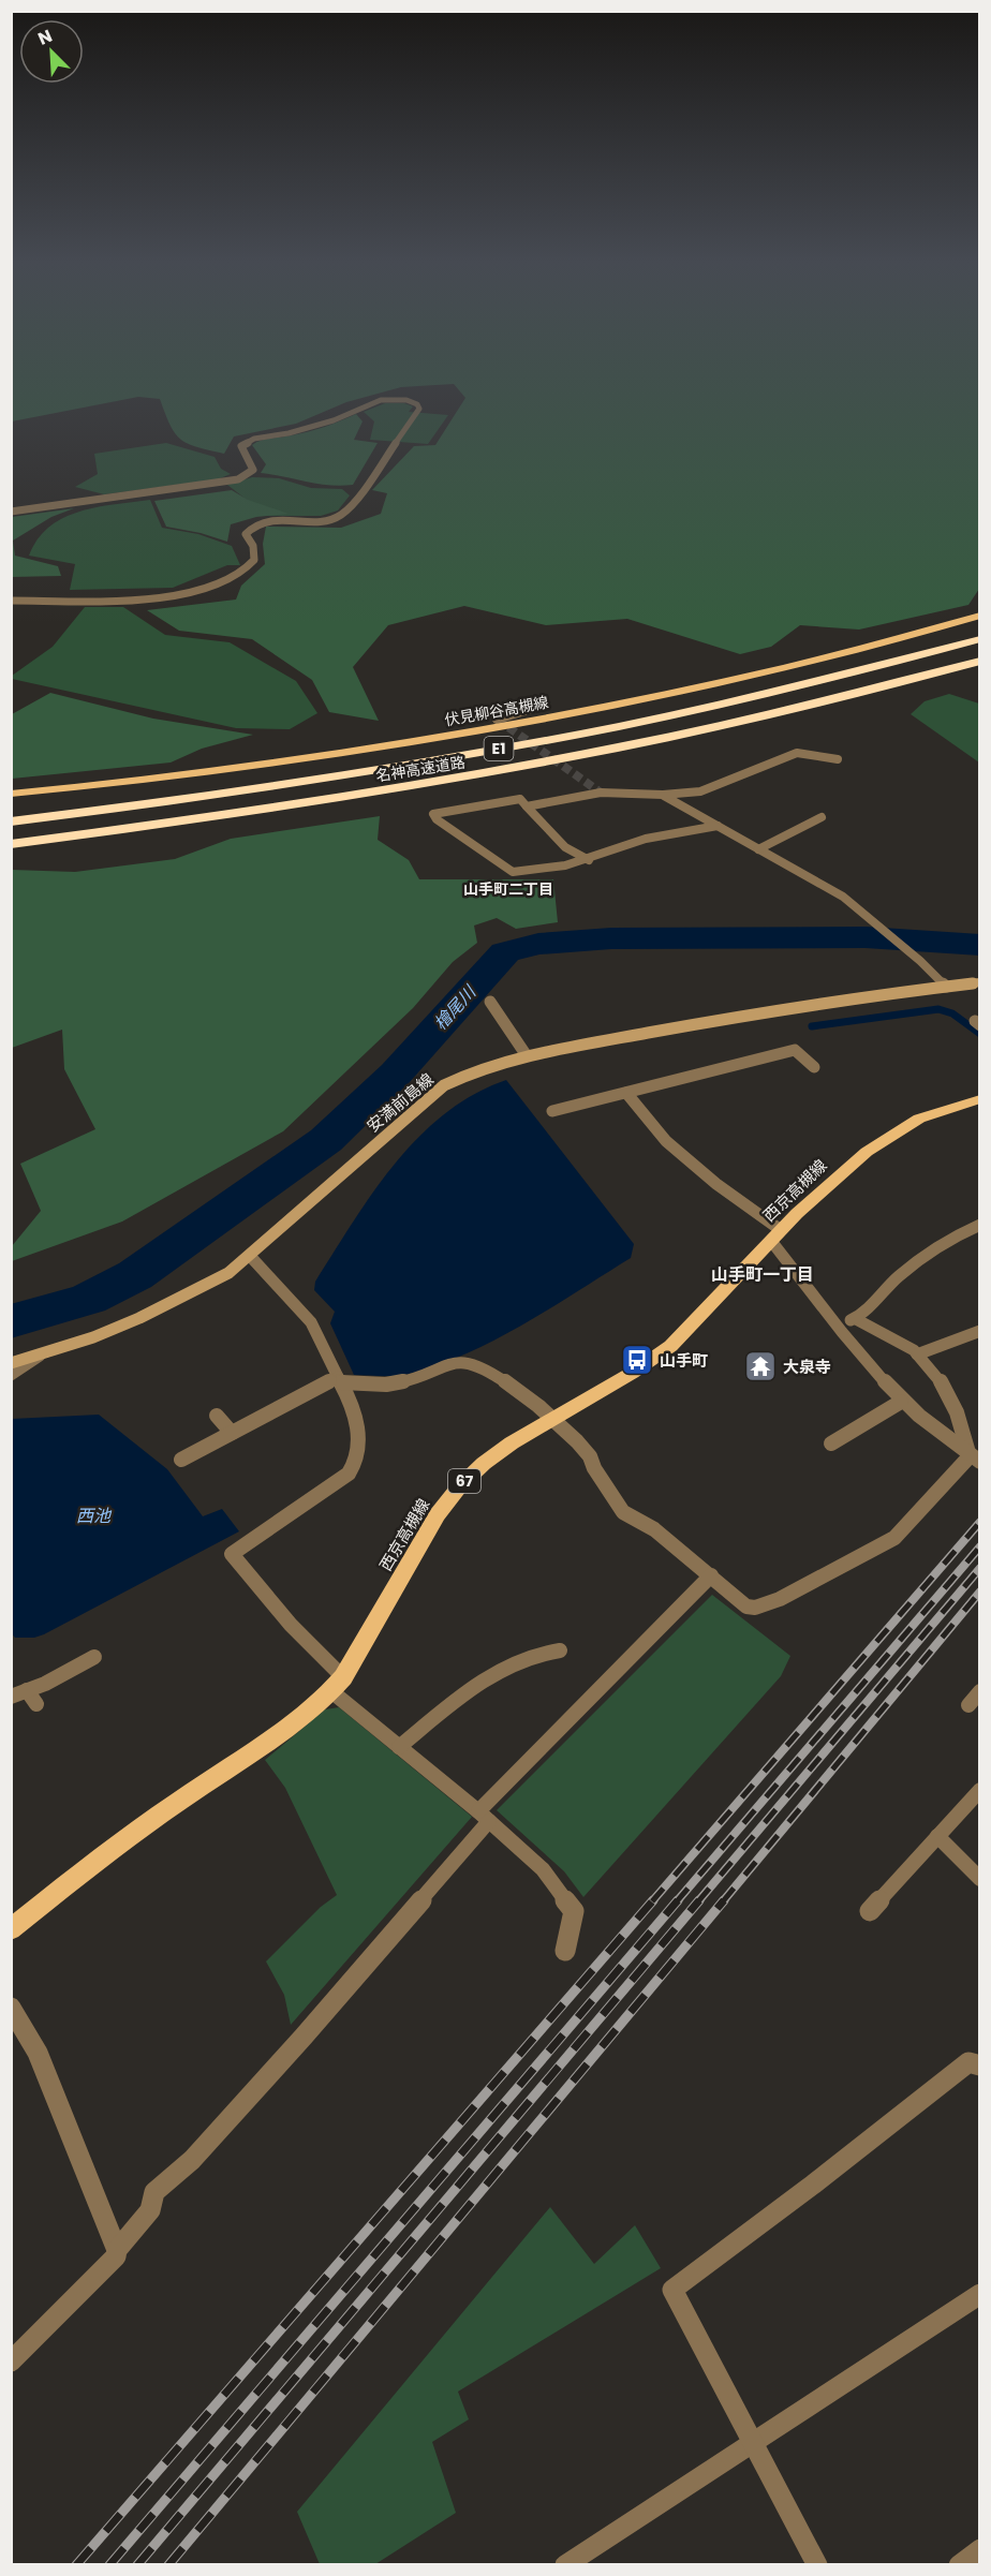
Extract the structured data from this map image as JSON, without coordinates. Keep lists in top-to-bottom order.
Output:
{
  "streets": {
    "highway": ["E1", "名神高速道路"],
    "main road": [
      "伏見柳谷高槻線",
      "安満前島線",
      "西京高槻線",
      "67"
    ]
  },
  "districts": ["山手町二丁目", "山手町一丁目"],
  "water": ["檜尾川", "西池"],
  "places": {
    "bus stop": ["山手町"],
    "temple": ["大泉寺"]
  },
  "north": "top left"
}
